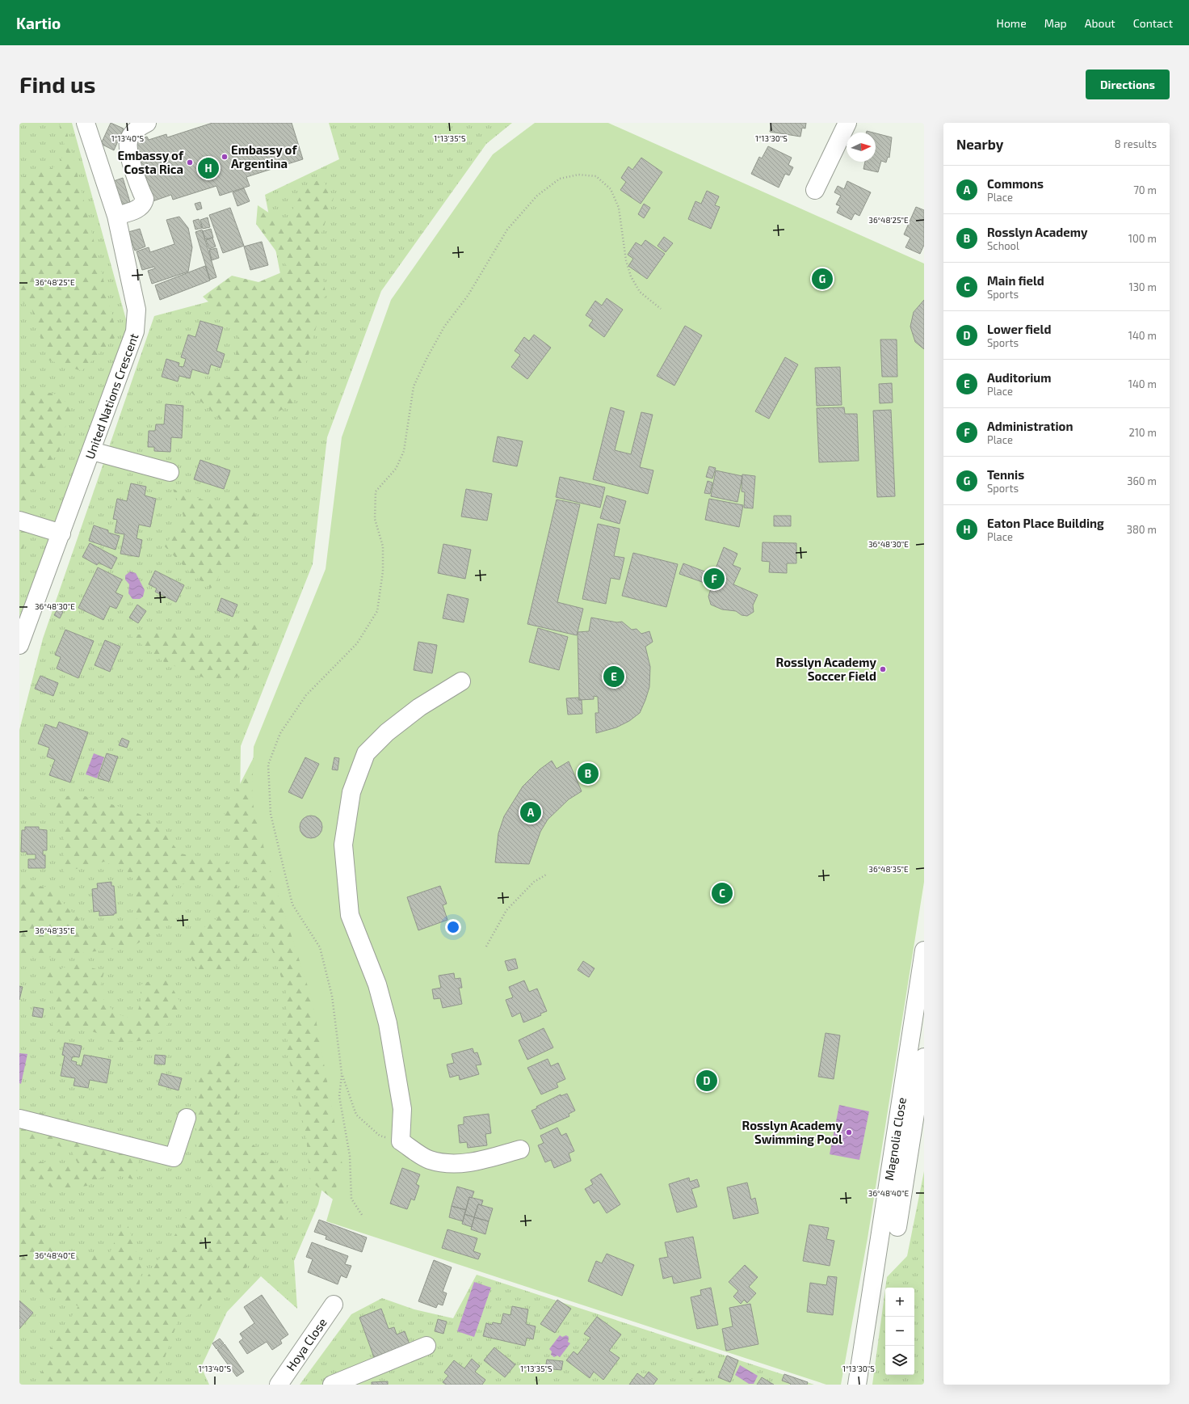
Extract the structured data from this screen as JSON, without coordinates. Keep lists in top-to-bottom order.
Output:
{
  "streets": {
    "street": ["United Nations Crescent", "Magnolia Close", "Hoya Close"]
  },
  "places": [
    "Embassy of Argentina",
    "Embassy of Costa Rica",
    "Rosslyn Academy Soccer Field",
    "Rosslyn Academy Swimming Pool"
  ],
  "north": "right",
  "page": {
    "header": "Kartio",
    "nav": [
      "Home",
      "Map",
      "About",
      "Contact"
    ],
    "buttons": "Directions",
    "title": "Find us",
    "heading": ["Nearby", "8 results"],
    "pins": [
      "H",
      "G",
      "F",
      "E",
      "B",
      "A",
      "C",
      "D"
    ],
    "list": [
      {
        "mark": "A",
        "name": "Commons",
        "note": "Place",
        "value": "70 m"
      },
      {
        "mark": "B",
        "name": "Rosslyn Academy",
        "note": "School",
        "value": "100 m"
      },
      {
        "mark": "C",
        "name": "Main field",
        "note": "Sports",
        "value": "130 m"
      },
      {
        "mark": "D",
        "name": "Lower field",
        "note": "Sports",
        "value": "140 m"
      },
      {
        "mark": "E",
        "name": "Auditorium",
        "note": "Place",
        "value": "140 m"
      },
      {
        "mark": "F",
        "name": "Administration",
        "note": "Place",
        "value": "210 m"
      },
      {
        "mark": "G",
        "name": "Tennis",
        "note": "Sports",
        "value": "360 m"
      },
      {
        "mark": "H",
        "name": "Eaton Place Building",
        "note": "Place",
        "value": "380 m"
      }
    ],
    "map_buttons": ["+", "−"]
  },
  "coordinates": [
    "1°13'40\"S",
    "1°13'35\"S",
    "1°13'30\"S",
    "36°48'25\"E",
    "36°48'30\"E",
    "36°48'35\"E",
    "36°48'40\"E"
  ]
}
